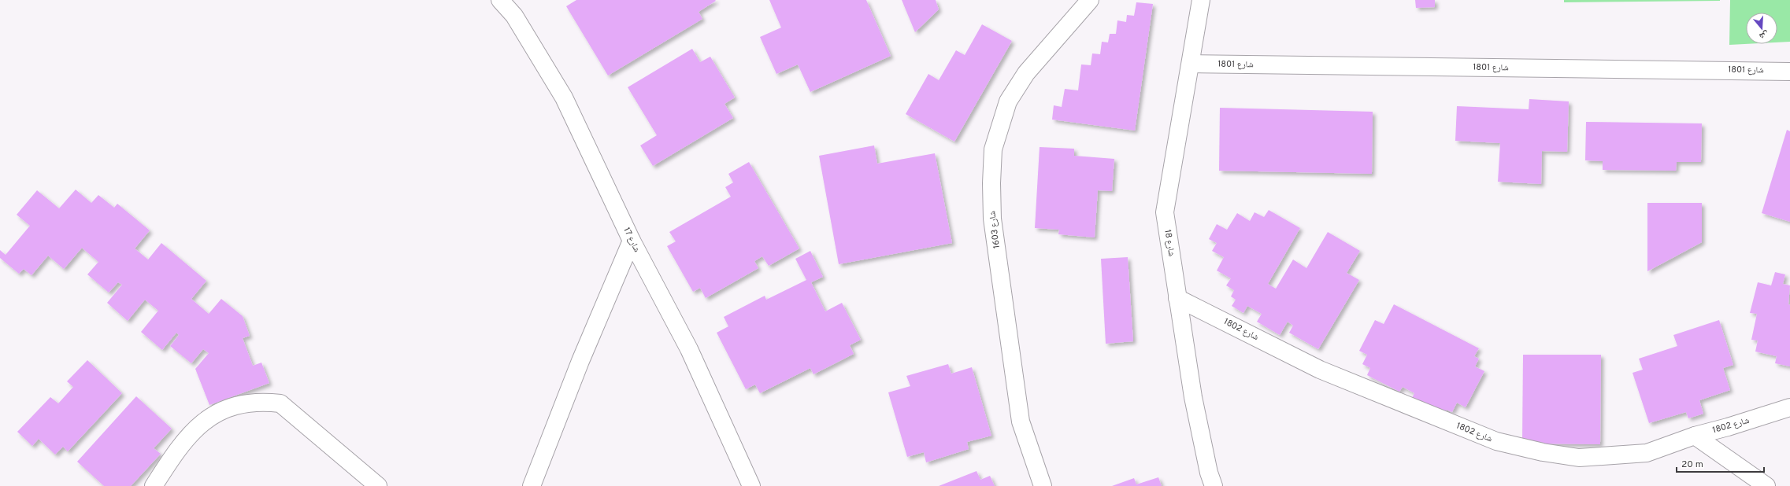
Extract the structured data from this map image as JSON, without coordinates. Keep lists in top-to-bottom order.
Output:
{
  "streets": {
    "street": [
      "شارع 1801",
      "شارع 1603",
      "شارع 17",
      "شارع 18",
      "شارع 1802"
    ]
  },
  "crossings": [
    ["شارع 1801", "شارع 18"],
    ["شارع 18", "شارع 1802"]
  ],
  "scale_bar": "20 m",
  "north": "bottom"
}
